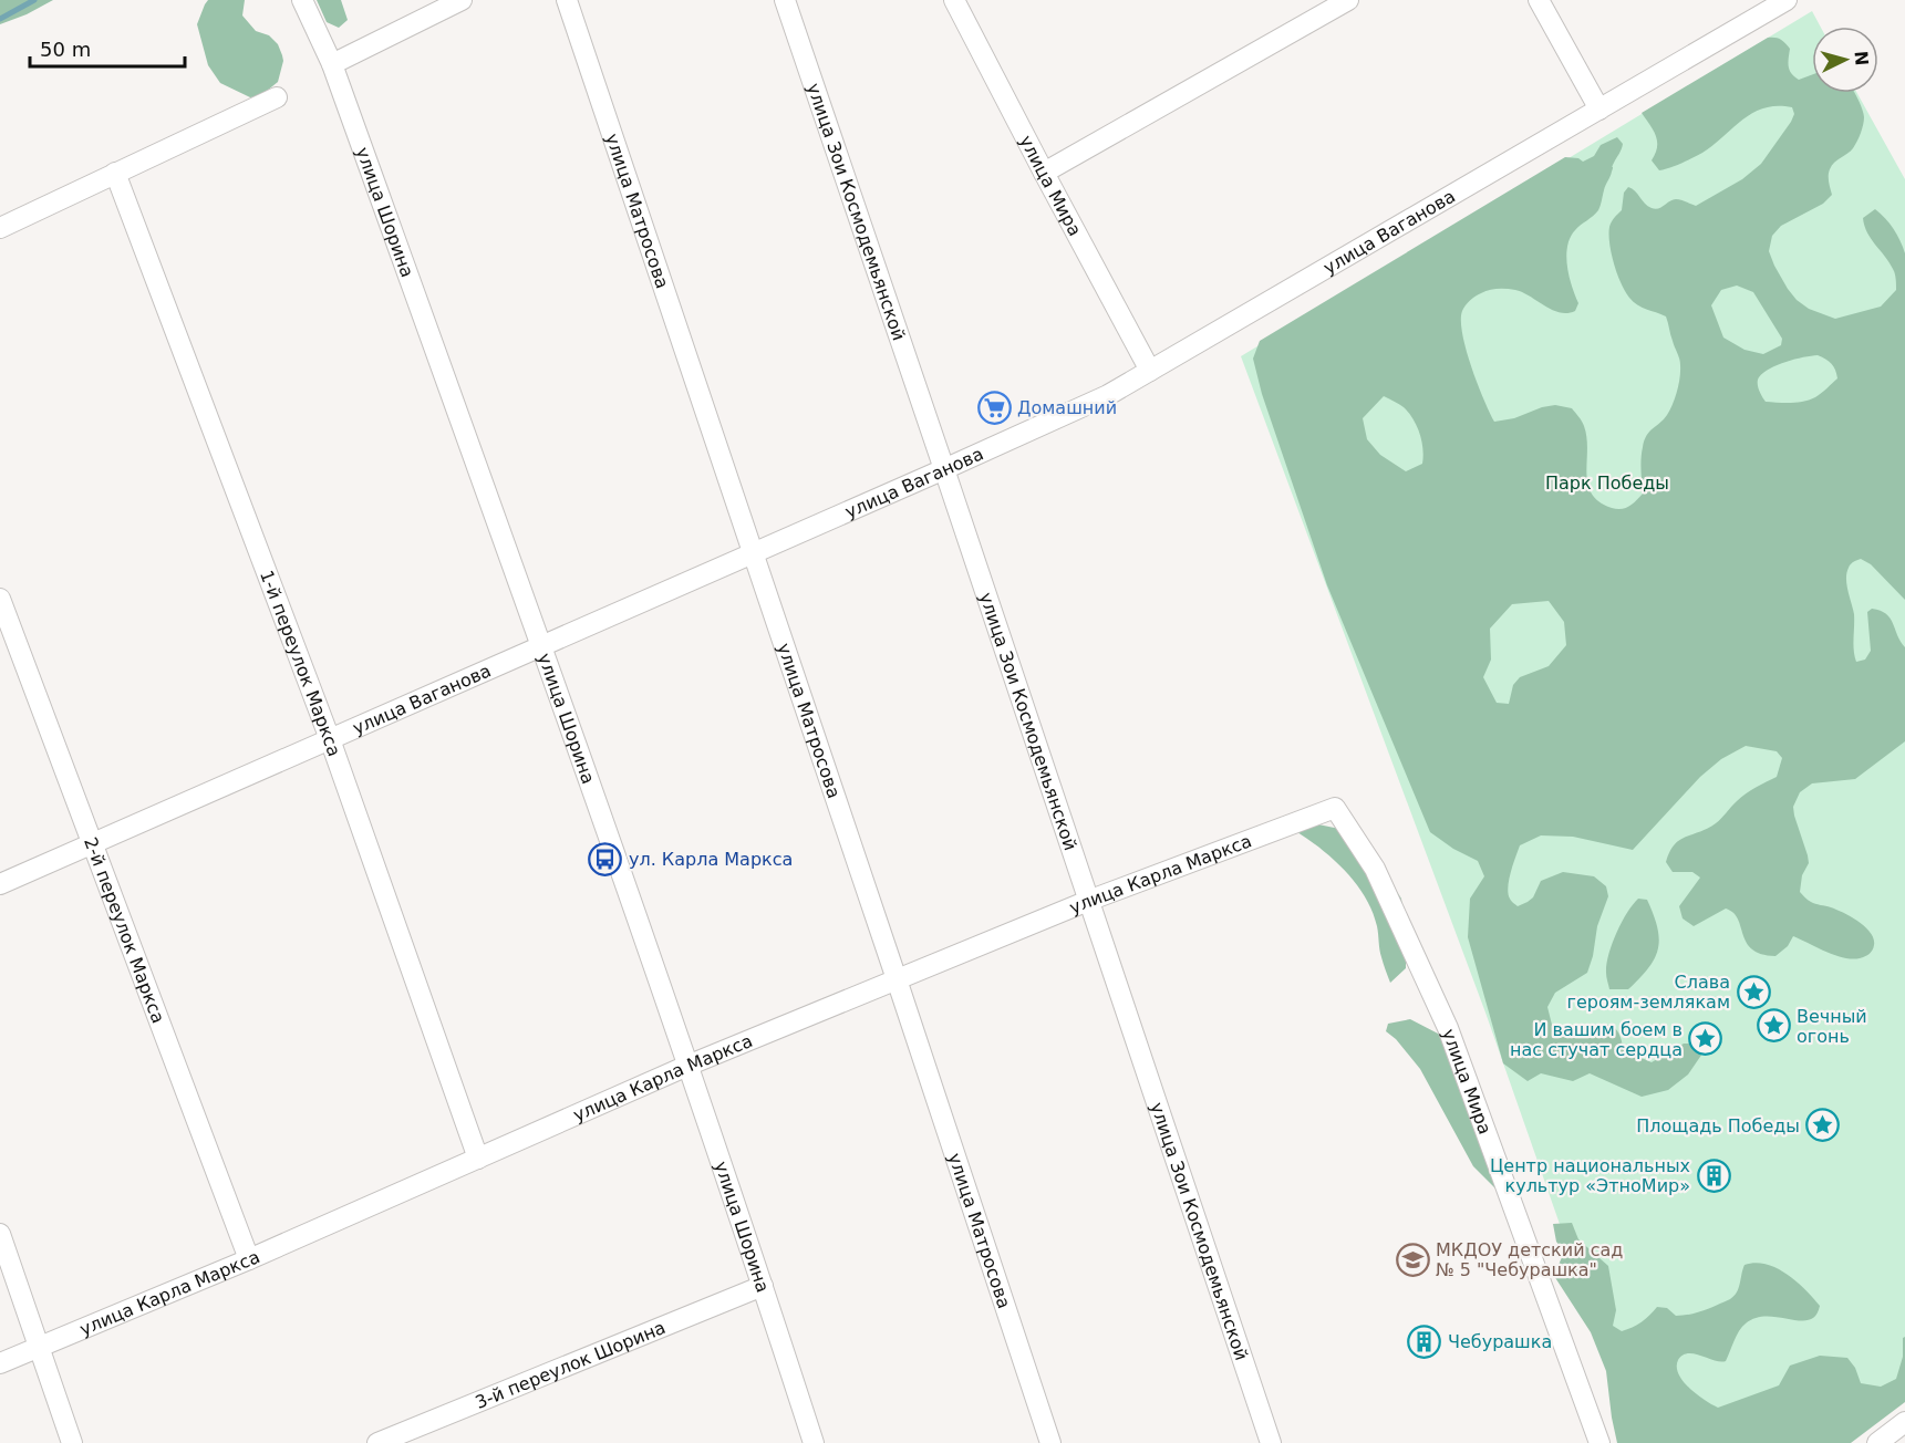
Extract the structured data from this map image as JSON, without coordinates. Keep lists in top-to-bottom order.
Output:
{
  "streets": {
    "street": [
      "улица Мира",
      "улица Матросова",
      "улица Зои Космодемьянской",
      "улица Шорина",
      "улица Ваганова",
      "1-й переулок Маркса",
      "улица Карла Маркса",
      "2-й переулок Маркса",
      "3-й переулок Шорина"
    ]
  },
  "crossings": [
    ["улица Мира", "улица Ваганова"],
    ["улица Мира", "улица Карла Маркса"],
    ["улица Матросова", "улица Ваганова"],
    ["улица Матросова", "улица Карла Маркса"],
    ["улица Зои Космодемьянской", "улица Ваганова"],
    ["улица Зои Космодемьянской", "улица Карла Маркса"],
    ["улица Шорина", "улица Ваганова"],
    ["улица Шорина", "улица Карла Маркса"],
    ["улица Шорина", "3-й переулок Шорина"],
    ["улица Ваганова", "1-й переулок Маркса"],
    ["улица Ваганова", "2-й переулок Маркса"],
    ["1-й переулок Маркса", "улица Карла Маркса"],
    ["улица Карла Маркса", "2-й переулок Маркса"]
  ],
  "parks": ["Парк Победы"],
  "places": {
    "supermarket": ["Домашний"],
    "bus stop": ["ул. Карла Маркса"],
    "place": [
      "Слава героям-землякам",
      "Вечный огонь",
      "И вашим боем в нас стучат сердца",
      "Площадь Победы"
    ],
    "building": ["Центр национальных культур «ЭтноМир»", "Чебурашка"],
    "school or university": ["МКДОУ детский сад № 5 \"Чебурашка\""]
  },
  "scale_bar": "50 m",
  "north": "right"
}
